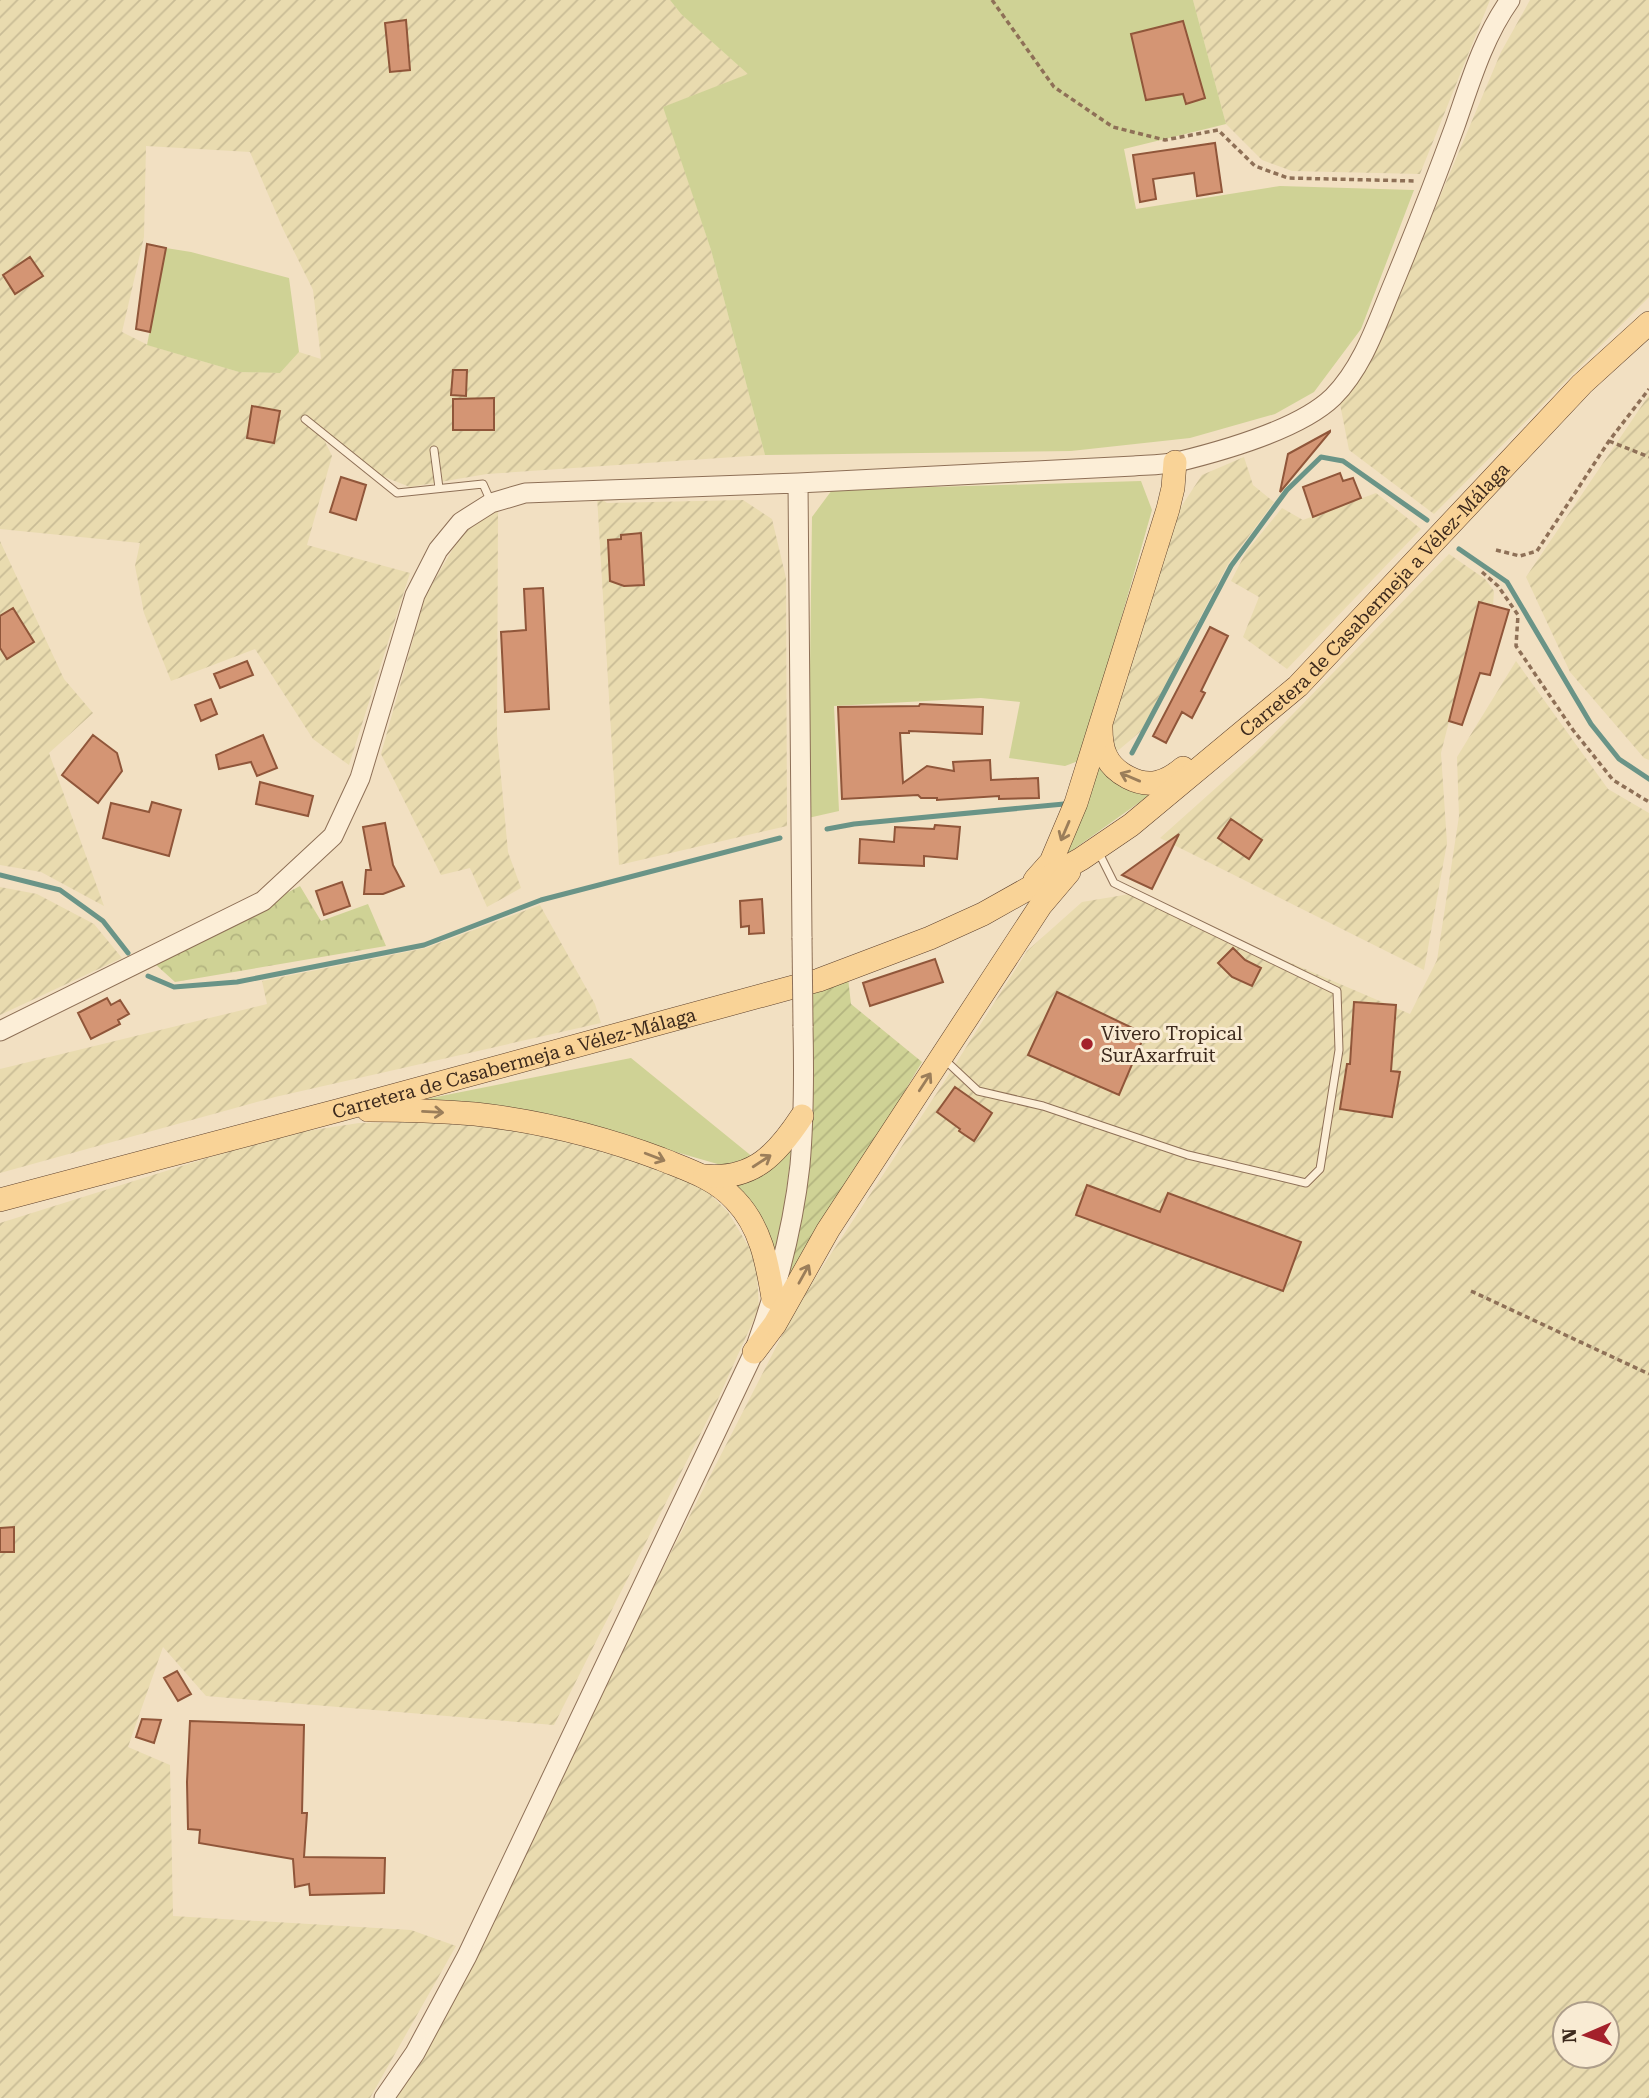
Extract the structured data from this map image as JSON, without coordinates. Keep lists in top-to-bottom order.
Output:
{
  "streets": {
    "main road": ["Carretera de Casabermeja a Vélez-Málaga"]
  },
  "places": ["Vivero Tropical SurAxarfruit"],
  "north": "left"
}
